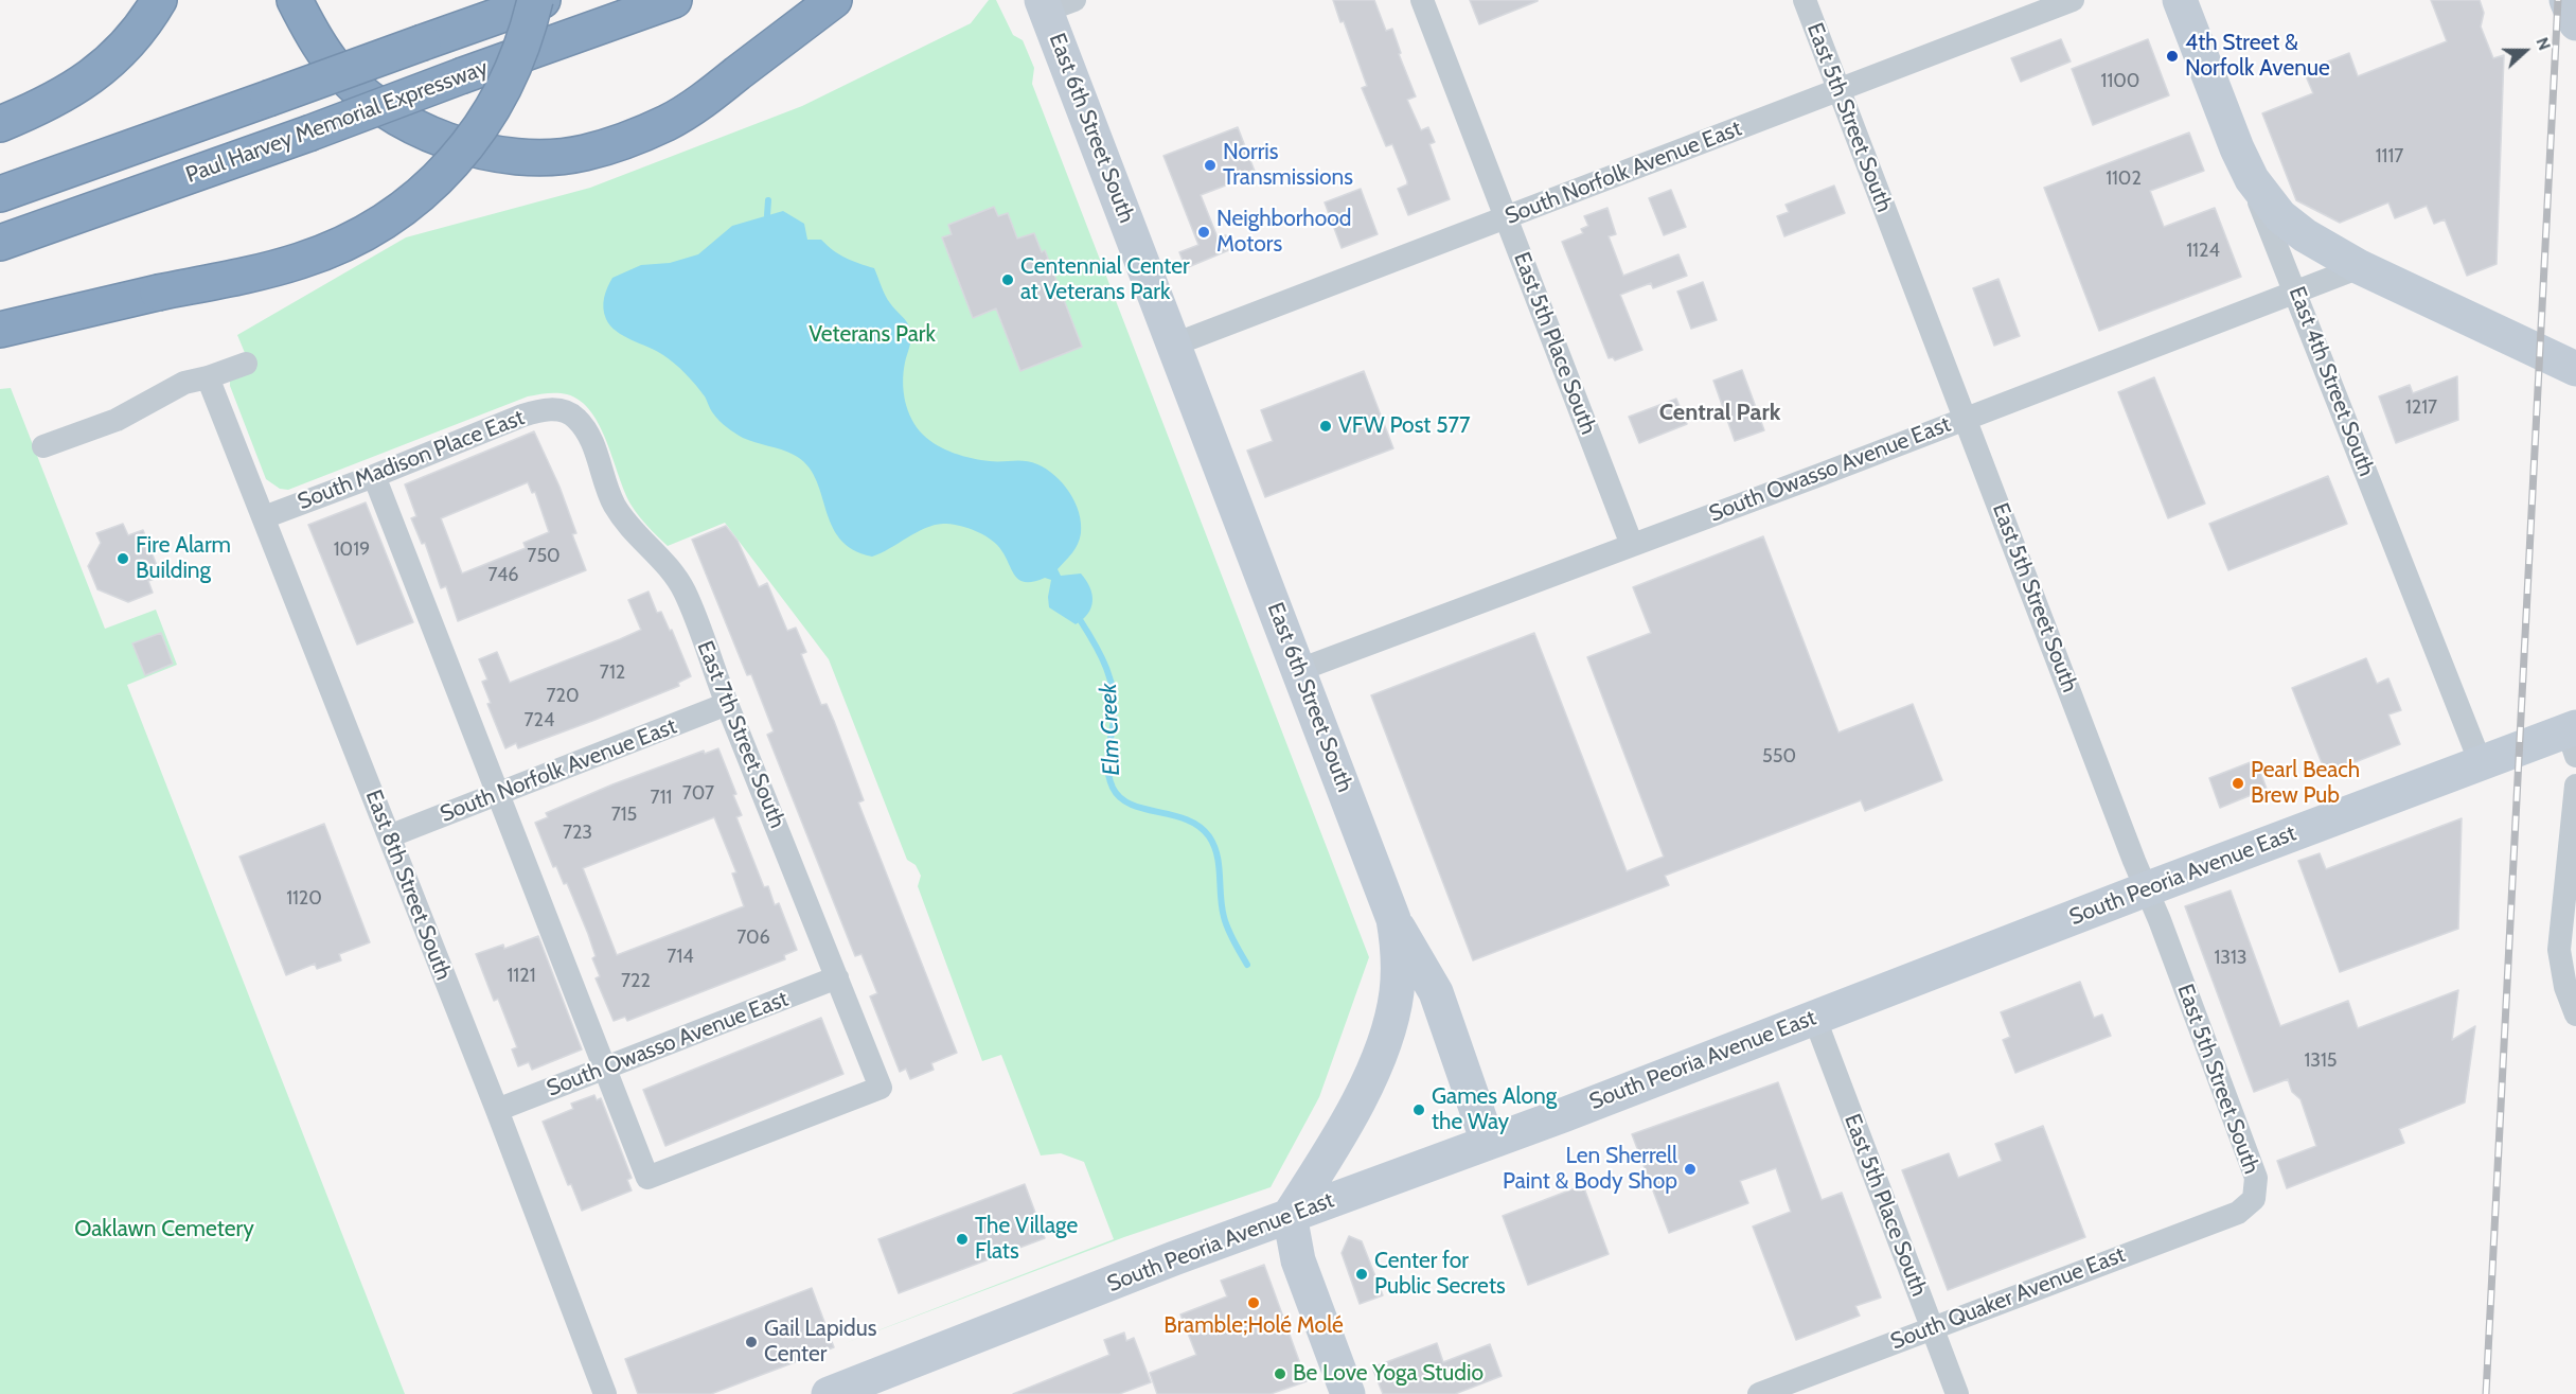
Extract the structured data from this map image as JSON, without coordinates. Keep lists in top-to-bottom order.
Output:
{
  "streets": {
    "highway": ["Paul Harvey Memorial Expressway"],
    "street": [
      "East 5th Street South",
      "East 6th Street South",
      "South Norfolk Avenue East",
      "East 5th Place South",
      "East 4th Street South",
      "South Madison Place East",
      "South Owasso Avenue East",
      "East 7th Street South",
      "South Peoria Avenue East",
      "East 8th Street South",
      "South Quaker Avenue East"
    ]
  },
  "crossings": [
    ["East 5th Street South", "South Norfolk Avenue East"],
    ["East 5th Street South", "South Owasso Avenue East"],
    ["East 5th Street South", "South Peoria Avenue East"],
    ["East 5th Street South", "South Quaker Avenue East"],
    ["East 6th Street South", "South Norfolk Avenue East"],
    ["East 6th Street South", "South Owasso Avenue East"],
    ["East 6th Street South", "South Peoria Avenue East"],
    ["South Norfolk Avenue East", "East 5th Place South"],
    ["South Norfolk Avenue East", "East 7th Street South"],
    ["South Norfolk Avenue East", "East 8th Street South"],
    ["East 5th Place South", "South Owasso Avenue East"],
    ["East 5th Place South", "South Peoria Avenue East"],
    ["East 5th Place South", "South Quaker Avenue East"],
    ["East 4th Street South", "South Owasso Avenue East"],
    ["East 4th Street South", "South Peoria Avenue East"],
    ["South Madison Place East", "East 7th Street South"],
    ["South Madison Place East", "East 8th Street South"],
    ["South Owasso Avenue East", "East 7th Street South"],
    ["South Owasso Avenue East", "East 8th Street South"]
  ],
  "districts": ["Central Park"],
  "water": ["Elm Creek"],
  "parks": ["Veterans Park", "Oaklawn Cemetery"],
  "places": [
    "4th Street & Norfolk Avenue",
    "Norris Transmissions",
    "Neighborhood Motors",
    "Centennial Center at Veterans Park",
    "VFW Post 577",
    "Fire Alarm Building",
    "Pearl Beach Brew Pub",
    "Games Along the Way",
    "Len Sherrell Paint & Body Shop",
    "The Village Flats",
    "Center for Public Secrets",
    "Bramble;Holé Molé",
    "Gail Lapidus Center",
    "Be Love Yoga Studio"
  ],
  "house_numbers": [
    "1100",
    "1117",
    "1102",
    "1124",
    "1217",
    "1019",
    "750",
    "746",
    "712",
    "720",
    "724",
    "550",
    "707",
    "711",
    "715",
    "723",
    "1120",
    "706",
    "714",
    "1313",
    "1121",
    "722",
    "1315"
  ],
  "north": "right"
}
